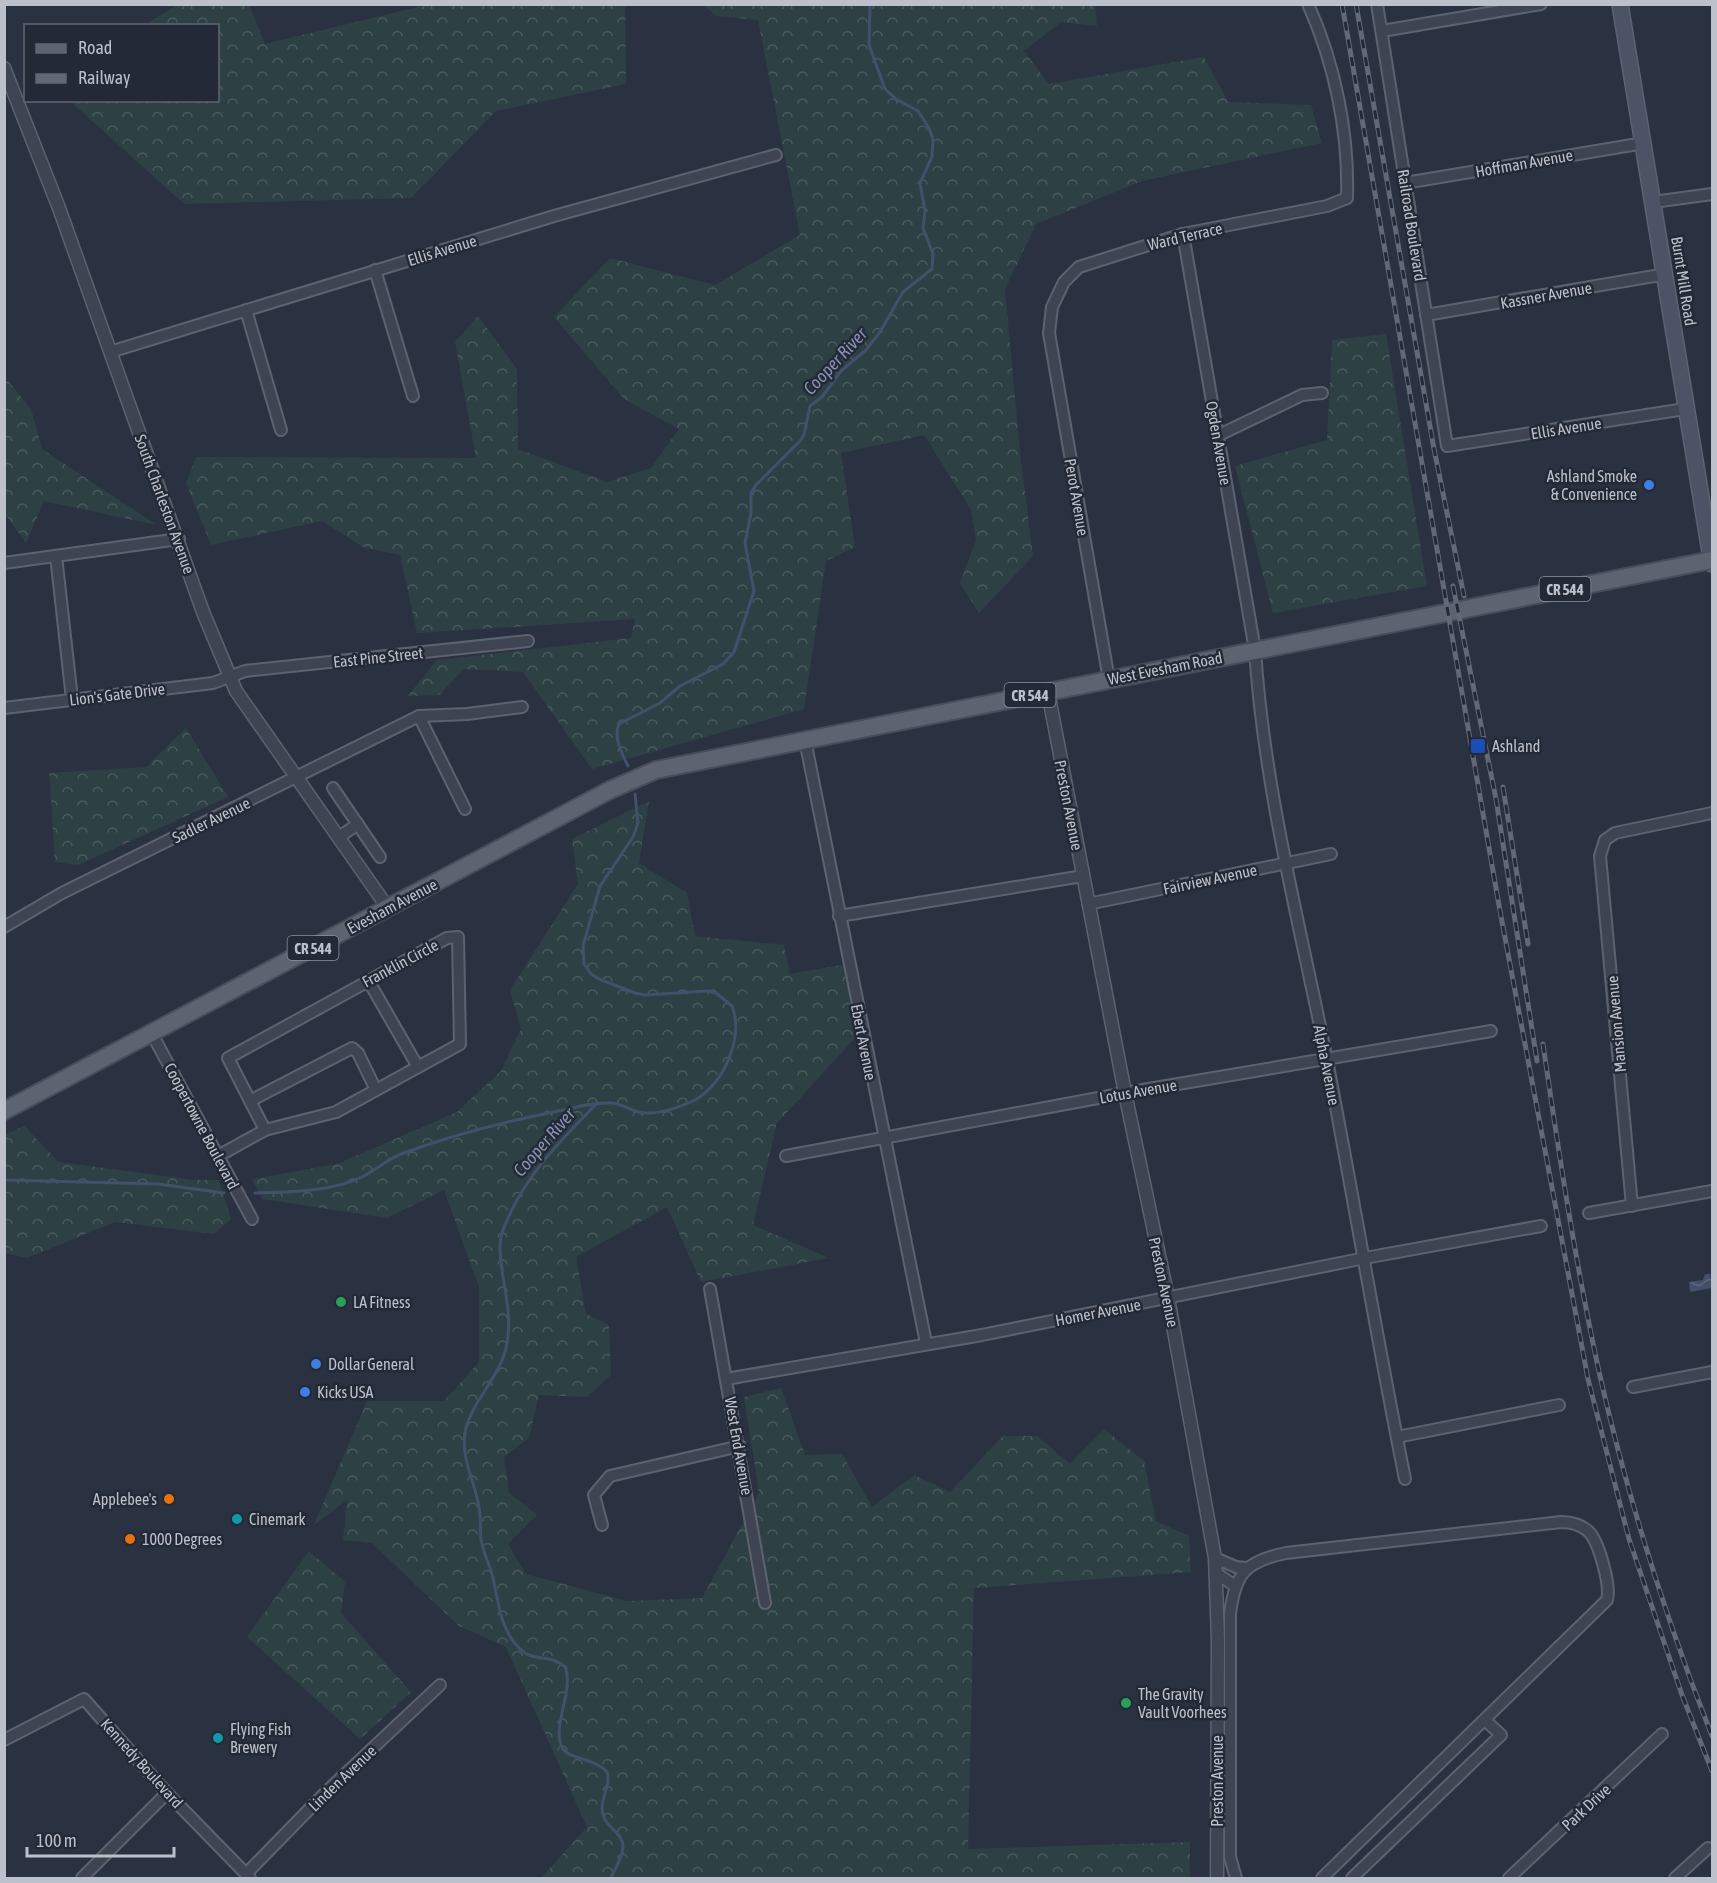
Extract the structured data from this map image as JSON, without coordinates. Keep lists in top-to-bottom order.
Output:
{
  "streets": {
    "main road": [
      "Burnt Mill Road",
      "CR 544",
      "West Evesham Road",
      "Evesham Avenue"
    ],
    "street": [
      "Hoffman Avenue",
      "Railroad Boulevard",
      "Ward Terrace",
      "Ellis Avenue",
      "Kassner Avenue",
      "Ogden Avenue",
      "Perot Avenue",
      "South Charleston Avenue",
      "East Pine Street",
      "Lion's Gate Drive",
      "Preston Avenue",
      "Sadler Avenue",
      "Fairview Avenue",
      "Franklin Circle",
      "Mansion Avenue",
      "Ebert Avenue",
      "Alpha Avenue",
      "Lotus Avenue",
      "Coopertowne Boulevard",
      "Homer Avenue",
      "West End Avenue",
      "Kennedy Boulevard",
      "Linden Avenue",
      "Park Drive"
    ]
  },
  "crossings": [
    ["Hoffman Avenue", "Railroad Boulevard"],
    ["Hoffman Avenue", "Burnt Mill Road"],
    ["Railroad Boulevard", "Ellis Avenue"],
    ["Railroad Boulevard", "Kassner Avenue"],
    ["Ward Terrace", "Ogden Avenue"],
    ["Ward Terrace", "Perot Avenue"],
    ["Ellis Avenue", "Burnt Mill Road"],
    ["Ellis Avenue", "South Charleston Avenue"],
    ["Burnt Mill Road", "Kassner Avenue"],
    ["Burnt Mill Road", "West Evesham Road"],
    ["Ogden Avenue", "West Evesham Road"],
    ["Ogden Avenue", "Alpha Avenue"],
    ["Perot Avenue", "West Evesham Road"],
    ["South Charleston Avenue", "East Pine Street"],
    ["South Charleston Avenue", "Lion's Gate Drive"],
    ["South Charleston Avenue", "Sadler Avenue"],
    ["South Charleston Avenue", "Evesham Avenue"],
    ["East Pine Street", "Lion's Gate Drive"],
    ["West Evesham Road", "Preston Avenue"],
    ["West Evesham Road", "Evesham Avenue"],
    ["West Evesham Road", "Ebert Avenue"],
    ["West Evesham Road", "Alpha Avenue"],
    ["Preston Avenue", "Fairview Avenue"],
    ["Preston Avenue", "Lotus Avenue"],
    ["Preston Avenue", "Homer Avenue"],
    ["Fairview Avenue", "Alpha Avenue"],
    ["Evesham Avenue", "Coopertowne Boulevard"],
    ["Franklin Circle", "Coopertowne Boulevard"],
    ["Ebert Avenue", "Lotus Avenue"],
    ["Ebert Avenue", "Homer Avenue"],
    ["Alpha Avenue", "Lotus Avenue"],
    ["Alpha Avenue", "Homer Avenue"],
    ["Homer Avenue", "West End Avenue"],
    ["Kennedy Boulevard", "Linden Avenue"]
  ],
  "water": ["Cooper River"],
  "places": {
    "other": [
      "Ashland Smoke & Convenience",
      "LA Fitness",
      "Dollar General",
      "Kicks USA",
      "Applebee's",
      "Cinemark",
      "1000 Degrees",
      "The Gravity Vault Voorhees",
      "Flying Fish Brewery"
    ],
    "transit": ["Ashland"]
  },
  "legend": ["Road", "Railway"],
  "scale_bar": "100 m"
}
